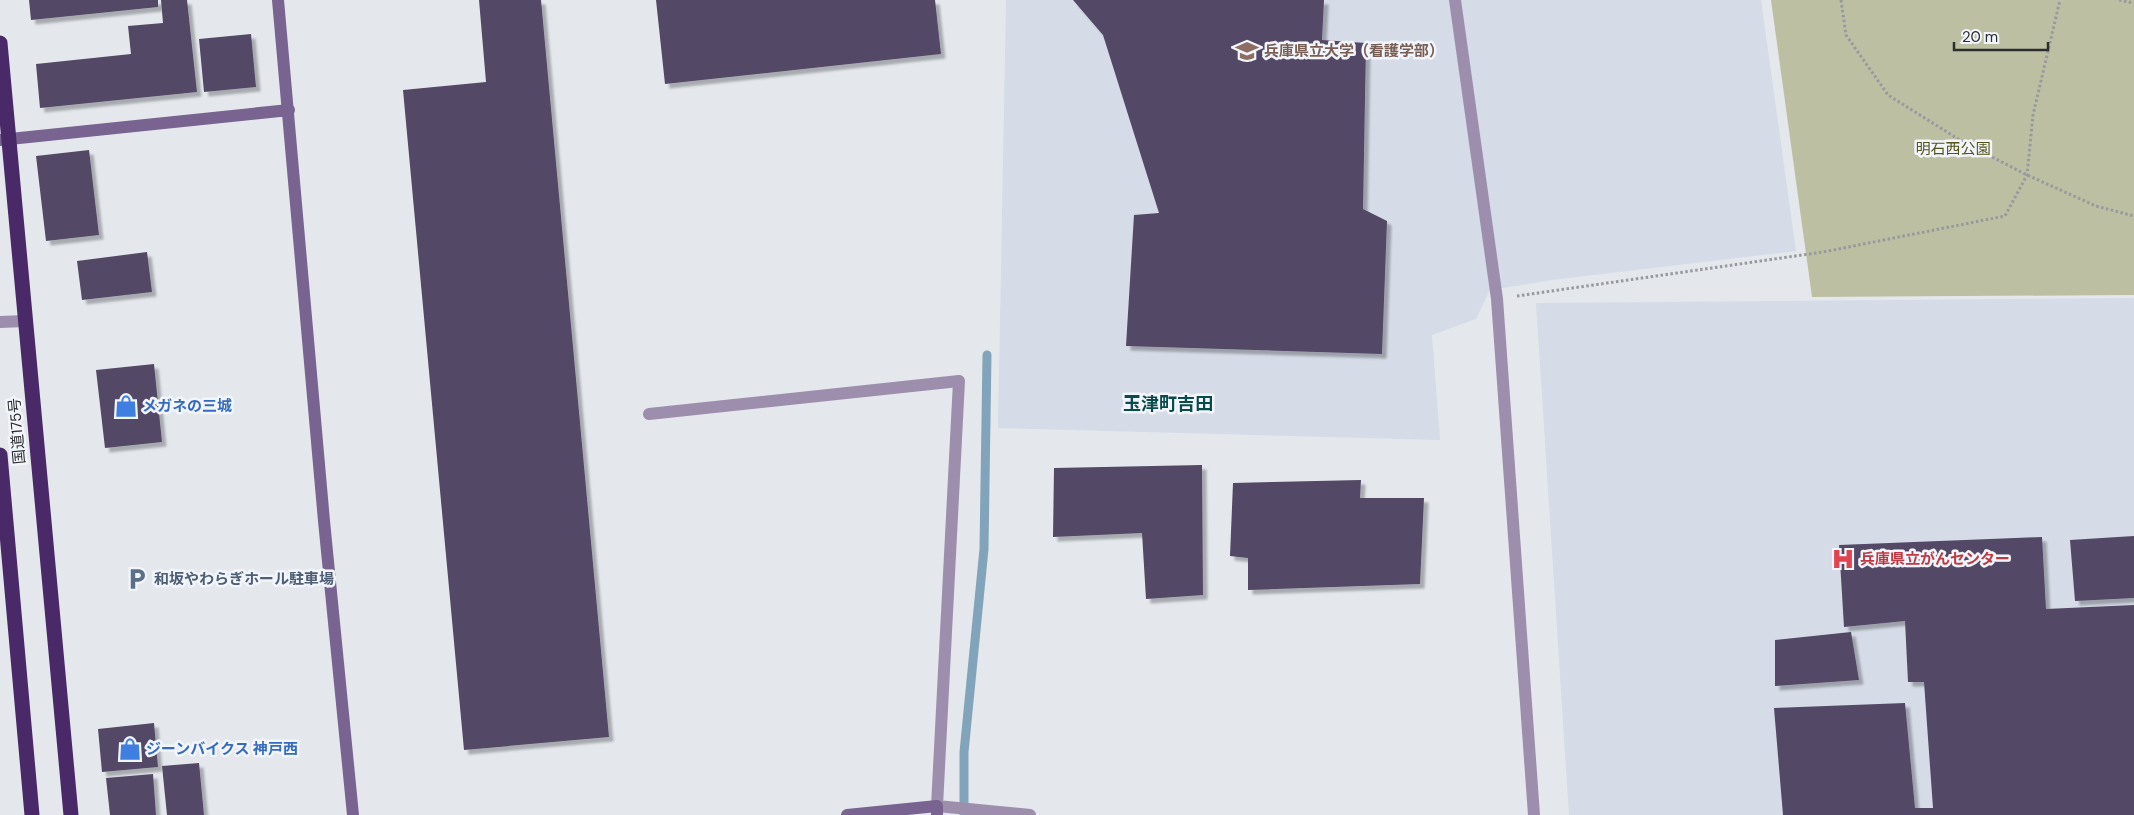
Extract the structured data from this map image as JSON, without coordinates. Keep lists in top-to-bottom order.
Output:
{
  "streets": {
    "highway": ["国道175号"]
  },
  "districts": ["玉津町吉田"],
  "parks": ["明石西公園"],
  "places": {
    "school or university": ["兵庫県立大学（看護学部）"],
    "shop": ["メガネの三城", "ジーンバイクス 神戸西"],
    "hospital": ["兵庫県立がんセンター"],
    "parking": ["和坂やわらぎホール駐車場"]
  },
  "scale_bar": "20 m"
}
